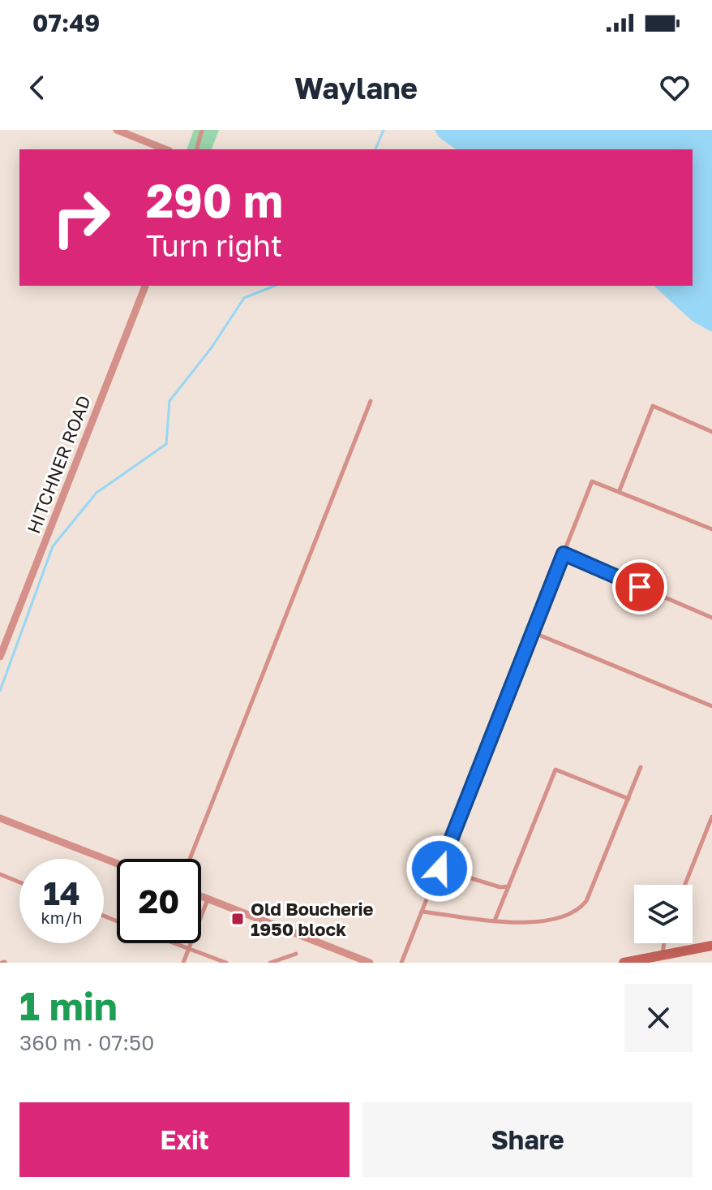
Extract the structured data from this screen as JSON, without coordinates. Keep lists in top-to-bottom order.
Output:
{
  "streets": {
    "street": ["HITCHNER ROAD"]
  },
  "places": {
    "transit": ["Old Boucherie 1950 block"]
  },
  "page": {
    "status": "07:49",
    "header": "Waylane",
    "turn": ["290 m", "Turn right"],
    "speed": "14 km/h",
    "limit": "20",
    "heading": ["1 min", "360 m · 07:50"],
    "buttons": ["Exit", "Share"]
  }
}
